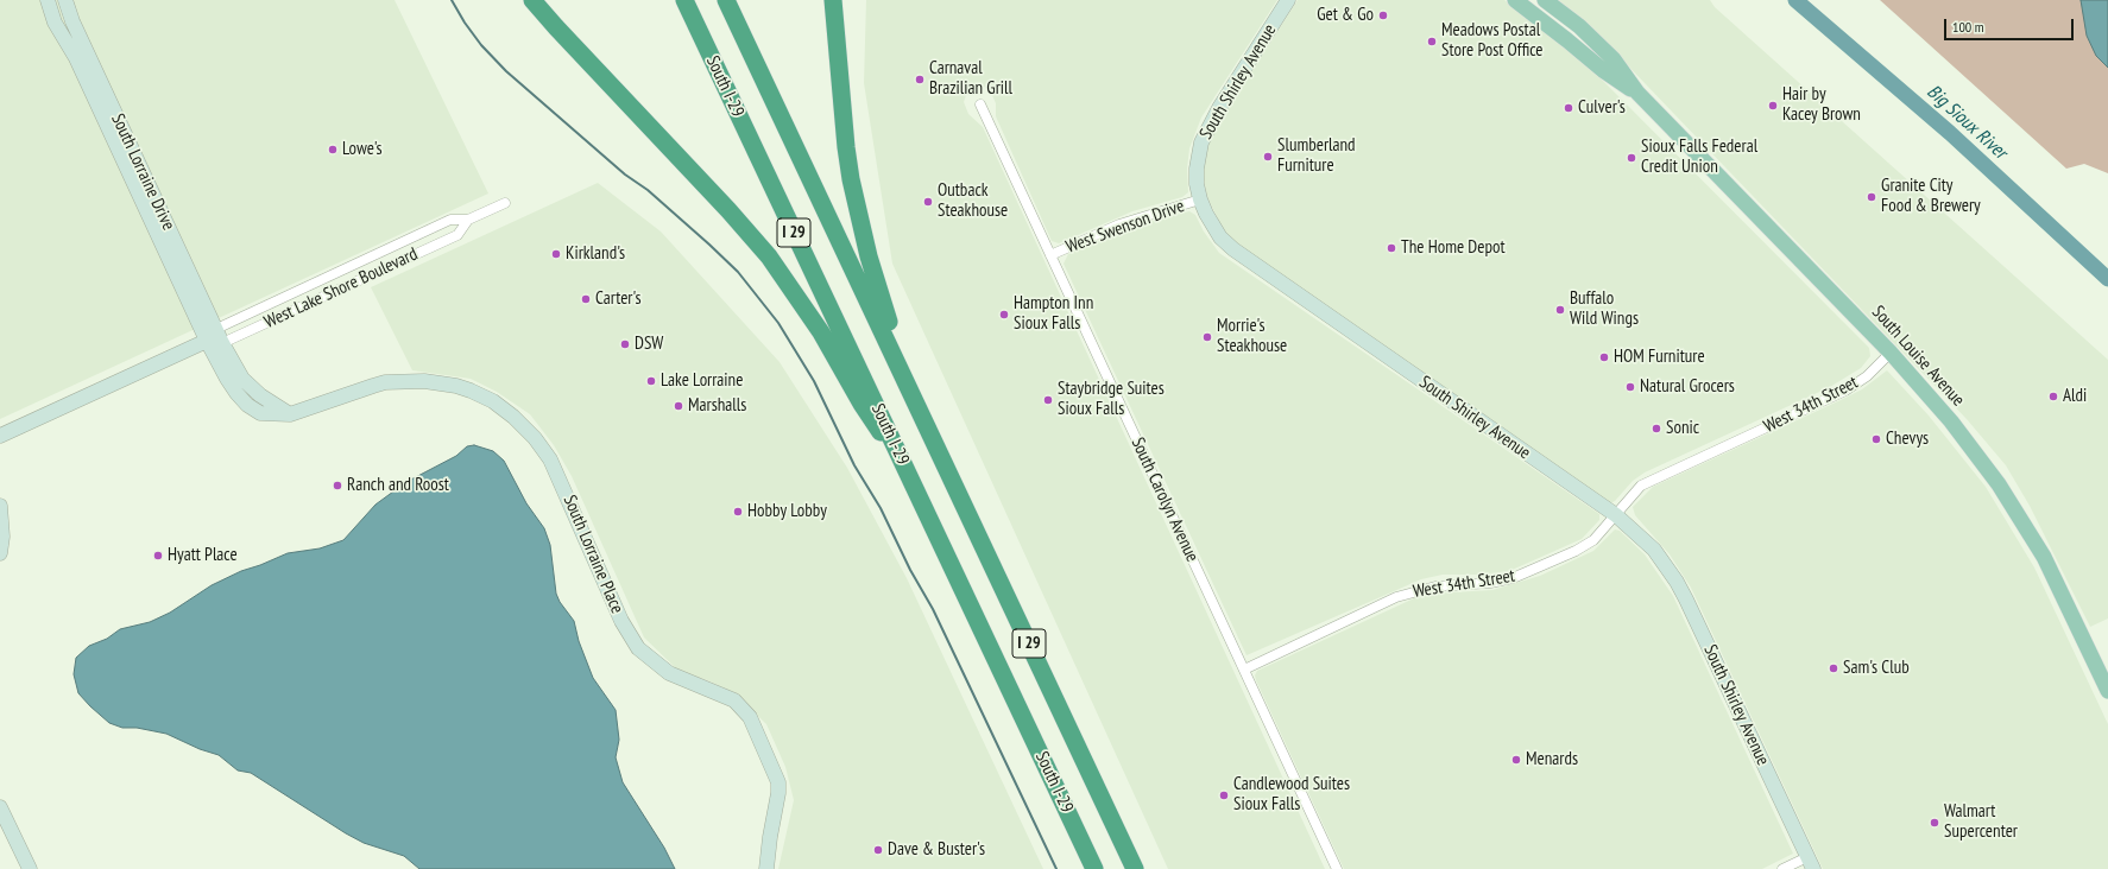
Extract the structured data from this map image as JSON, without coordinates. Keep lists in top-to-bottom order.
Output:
{
  "streets": {
    "highway": ["South I-29", "I 29"],
    "main road": ["South Louise Avenue"],
    "street": [
      "South Shirley Avenue",
      "South Lorraine Drive",
      "West Swenson Drive",
      "West Lake Shore Boulevard",
      "West 34th Street",
      "South Carolyn Avenue",
      "South Lorraine Place"
    ]
  },
  "crossings": [
    ["South Shirley Avenue", "West Swenson Drive"],
    ["South Shirley Avenue", "West 34th Street"],
    ["South Lorraine Drive", "West Lake Shore Boulevard"],
    ["South Lorraine Drive", "South Lorraine Place"],
    ["West Swenson Drive", "South Carolyn Avenue"],
    ["West Lake Shore Boulevard", "South Lorraine Place"],
    ["South Louise Avenue", "West 34th Street"],
    ["West 34th Street", "South Carolyn Avenue"]
  ],
  "water": ["Big Sioux River"],
  "places": [
    "Get & Go",
    "Meadows Postal Store Post Office",
    "Carnaval Brazilian Grill",
    "Hair by Kacey Brown",
    "Culver's",
    "Lowe's",
    "Slumberland Furniture",
    "Sioux Falls Federal Credit Union",
    "Granite City Food & Brewery",
    "Outback Steakhouse",
    "The Home Depot",
    "Kirkland's",
    "Carter's",
    "Buffalo Wild Wings",
    "Hampton Inn Sioux Falls",
    "Morrie's Steakhouse",
    "DSW",
    "HOM Furniture",
    "Lake Lorraine",
    "Natural Grocers",
    "Aldi",
    "Staybridge Suites Sioux Falls",
    "Marshalls",
    "Sonic",
    "Chevys",
    "Ranch and Roost",
    "Hobby Lobby",
    "Hyatt Place",
    "Sam's Club",
    "Menards",
    "Candlewood Suites Sioux Falls",
    "Walmart Supercenter",
    "Dave & Buster's"
  ],
  "scale_bar": "100 m"
}
